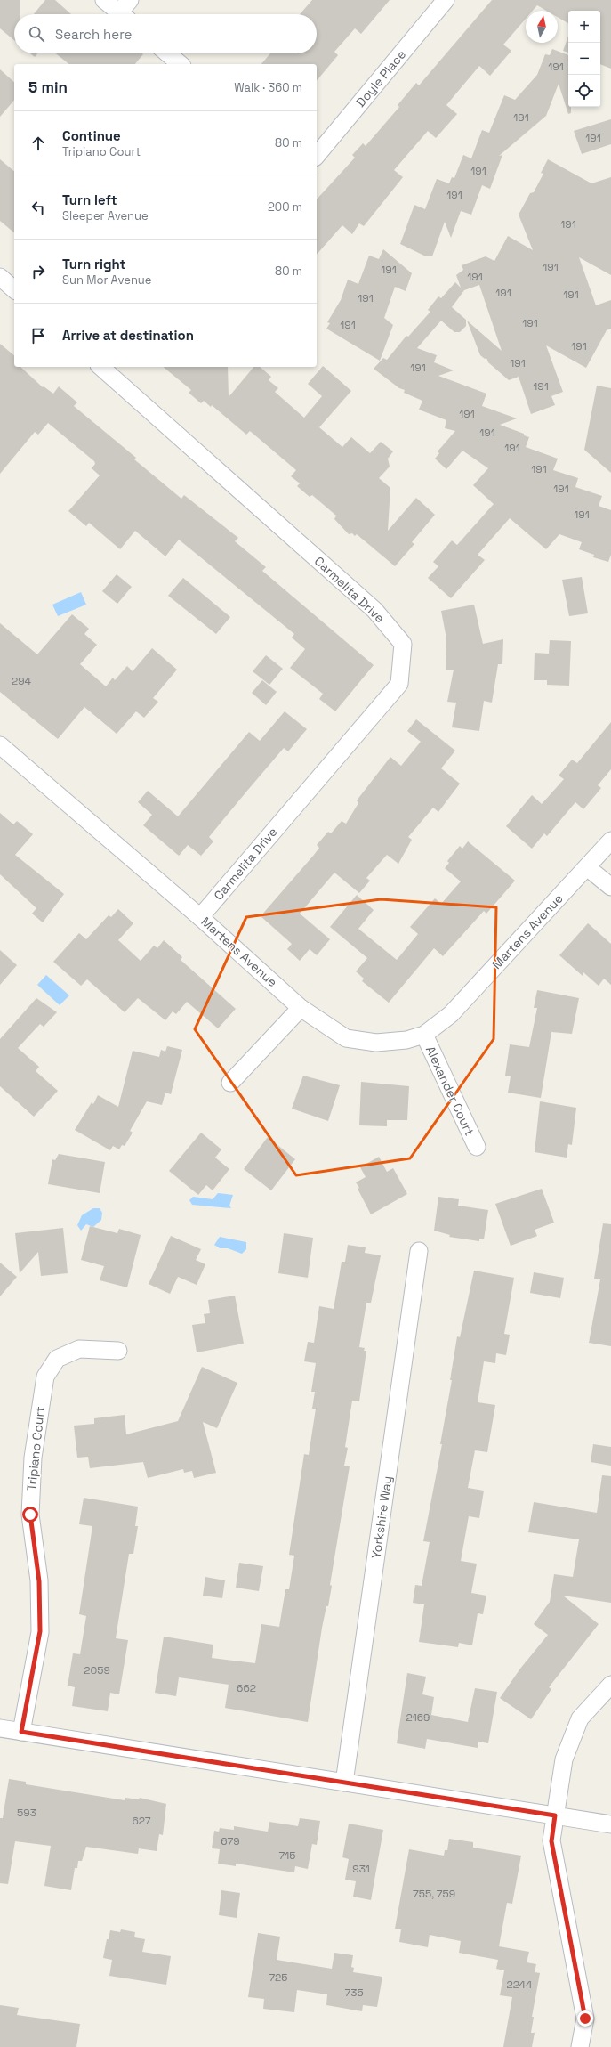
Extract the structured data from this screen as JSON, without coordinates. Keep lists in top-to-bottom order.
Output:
{
  "streets": {
    "street": [
      "Doyle Place",
      "Carmelita Drive",
      "Martens Avenue",
      "Alexander Court",
      "Tripiano Court",
      "Yorkshire Way"
    ]
  },
  "crossings": [
    ["Carmelita Drive", "Martens Avenue"],
    ["Martens Avenue", "Alexander Court"]
  ],
  "house_numbers": [
    "191",
    "191",
    "191",
    "191",
    "191",
    "191",
    "191",
    "191",
    "191",
    "191",
    "191",
    "191",
    "191",
    "191",
    "191",
    "191",
    "191",
    "191",
    "191",
    "191",
    "191",
    "191",
    "191",
    "191",
    "294",
    "2059",
    "662",
    "2169",
    "593",
    "627",
    "679",
    "715",
    "931",
    "755, 759",
    "725",
    "2244",
    "735"
  ],
  "north": "top",
  "page": {
    "map_buttons": ["+", "−"],
    "search": "Search here",
    "heading": ["5 min", "Walk · 360 m"],
    "list": [
      ["Continue", "Tripiano Court", "80 m"],
      ["Turn left", "Sleeper Avenue", "200 m"],
      ["Turn right", "Sun Mor Avenue", "80 m"],
      "Arrive at destination"
    ]
  }
}
